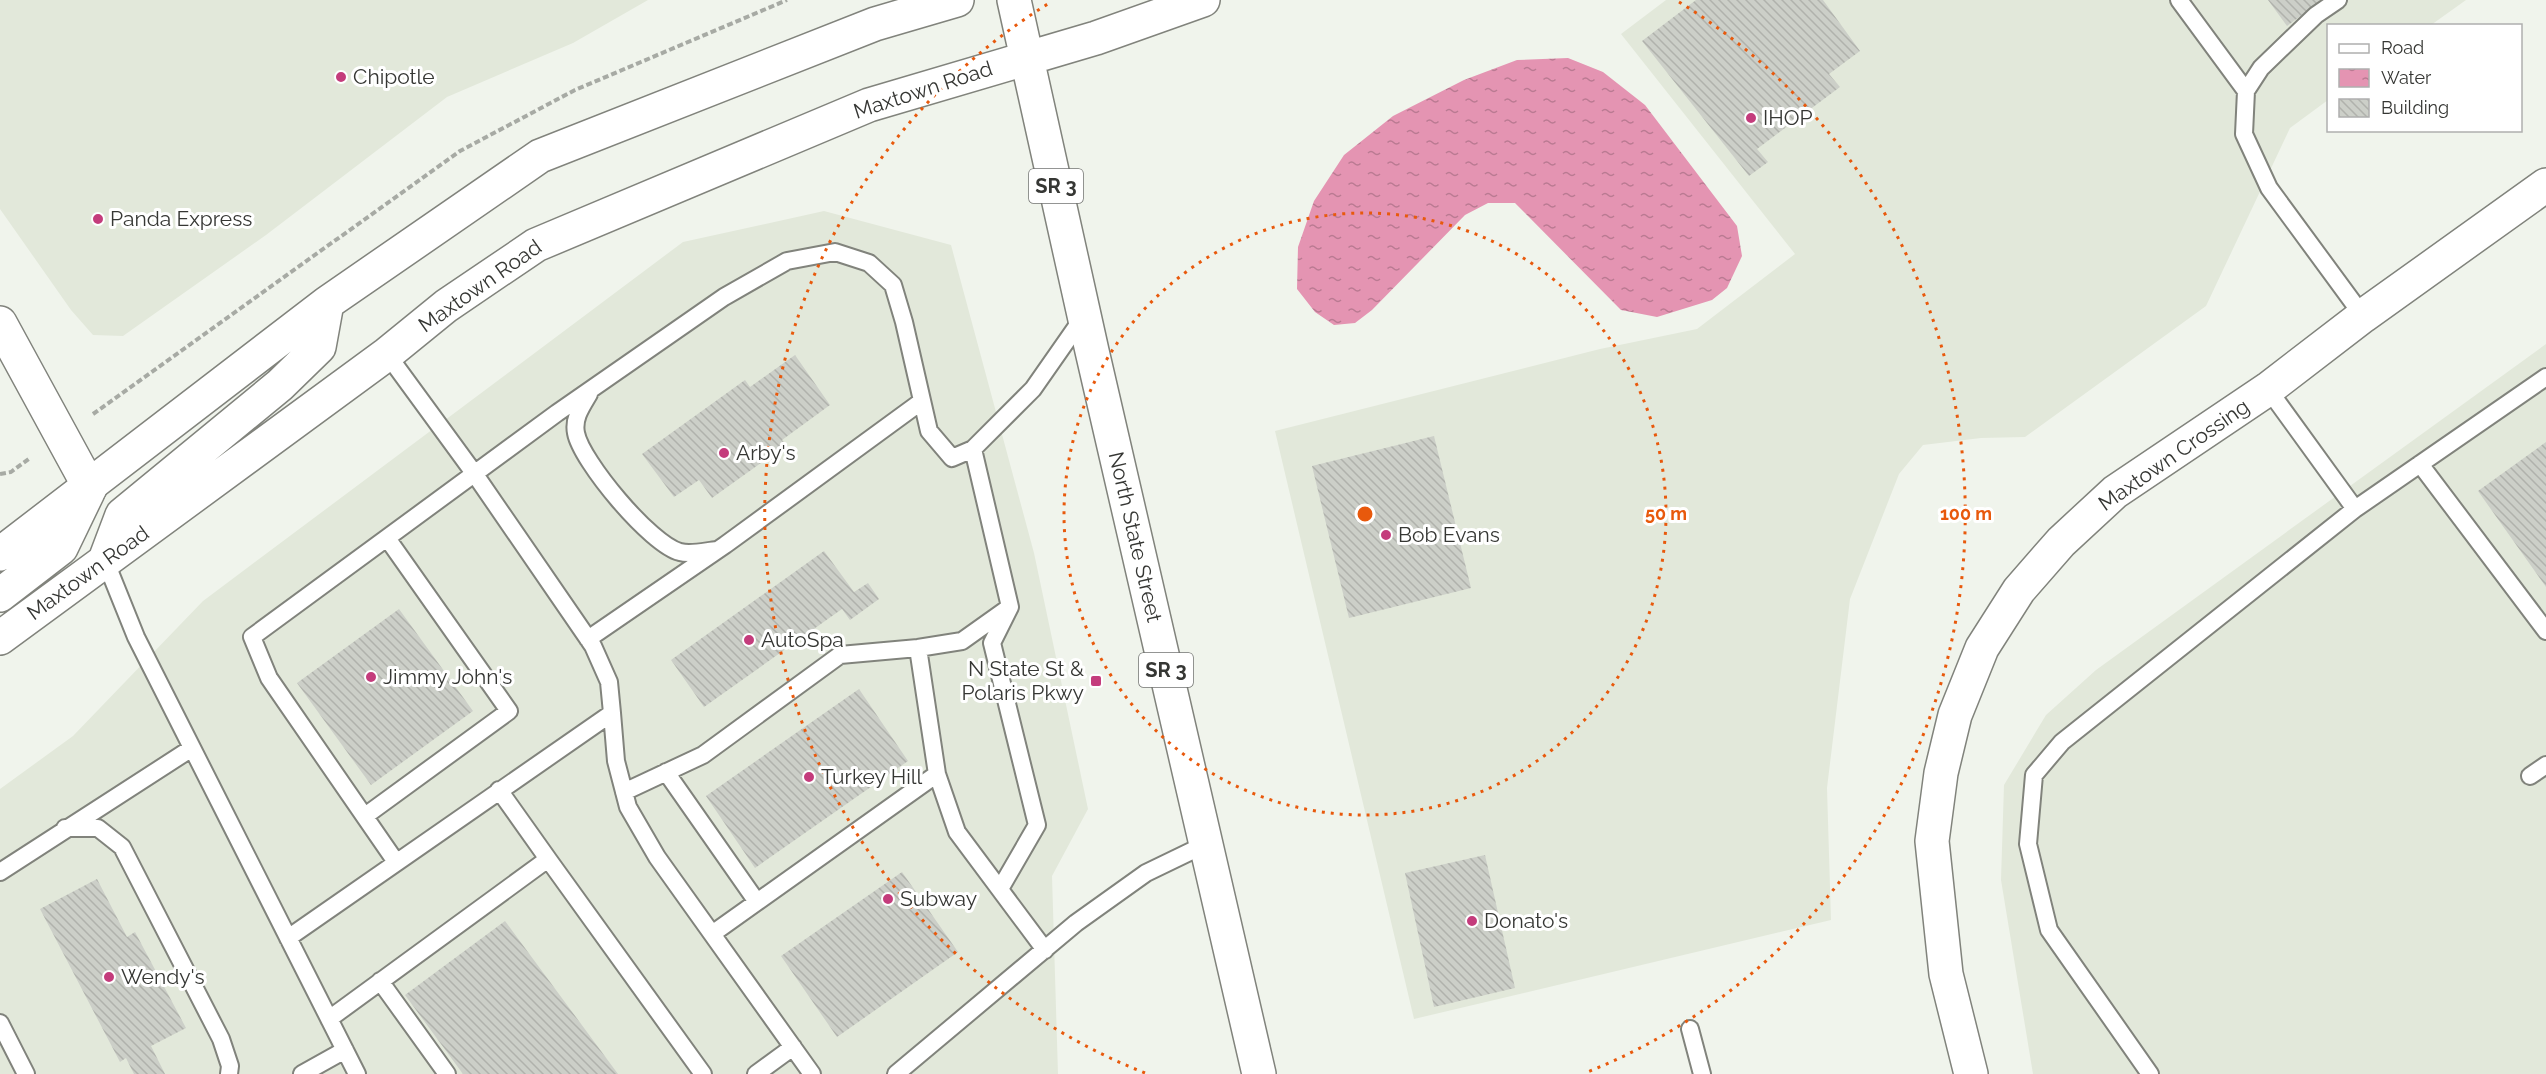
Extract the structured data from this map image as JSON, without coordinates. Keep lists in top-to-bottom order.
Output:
{
  "streets": {
    "main road": [
      "Maxtown Road",
      "SR 3",
      "Maxtown Crossing",
      "North State Street"
    ]
  },
  "crossings": [
    ["Maxtown Road", "North State Street"]
  ],
  "places": {
    "other": [
      "Chipotle",
      "IHOP",
      "Panda Express",
      "Arby's",
      "Bob Evans",
      "AutoSpa",
      "Jimmy John's",
      "Turkey Hill",
      "Subway",
      "Donato's",
      "Wendy's"
    ],
    "transit": ["N State St & Polaris Pkwy"]
  },
  "legend": ["Road", "Water", "Building"],
  "rings": ["50 m", "100 m"]
}
